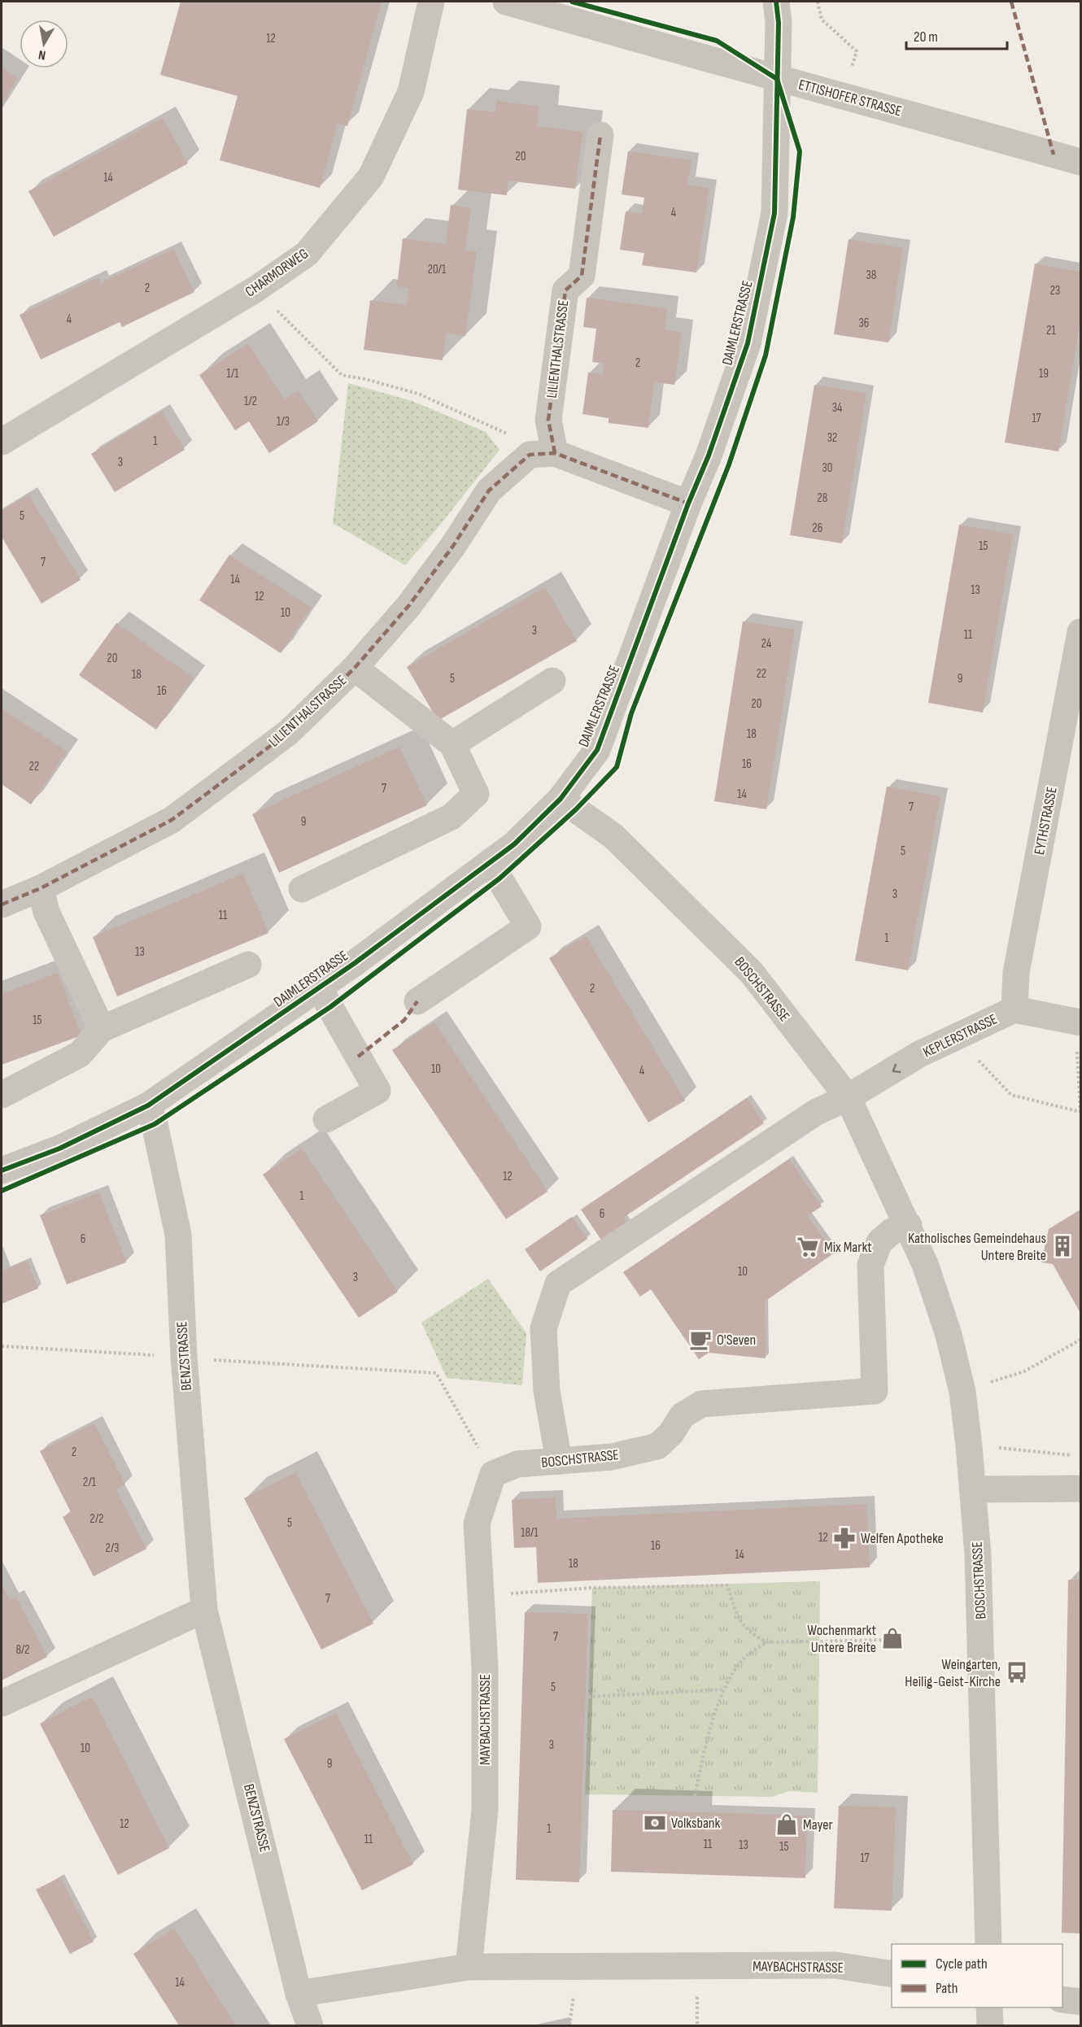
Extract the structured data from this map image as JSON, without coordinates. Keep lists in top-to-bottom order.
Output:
{
  "streets": {
    "street": [
      "ETTISHOFER STRASSE",
      "CHARMORWEG",
      "DAIMLERSTRASSE",
      "LILIENTHALSTRASSE",
      "EYTHSTRASSE",
      "BOSCHSTRASSE",
      "KEPLERSTRASSE",
      "BENZSTRASSE",
      "MAYBACHSTRASSE"
    ]
  },
  "crossings": [
    ["ETTISHOFER STRASSE", "DAIMLERSTRASSE"],
    ["DAIMLERSTRASSE", "BOSCHSTRASSE"],
    ["DAIMLERSTRASSE", "BENZSTRASSE"],
    ["EYTHSTRASSE", "KEPLERSTRASSE"],
    ["BOSCHSTRASSE", "KEPLERSTRASSE"],
    ["BOSCHSTRASSE", "MAYBACHSTRASSE"],
    ["BENZSTRASSE", "MAYBACHSTRASSE"]
  ],
  "places": {
    "building": ["Katholisches Gemeindehaus Untere Breite"],
    "supermarket": ["Mix Markt"],
    "cafe": ["O'Seven"],
    "pharmacy": ["Welfen Apotheke"],
    "shop": ["Wochenmarkt Untere Breite", "Mayer"],
    "bus stop": ["Weingarten, Heilig-Geist-Kirche"],
    "bank": ["Volksbank"]
  },
  "house_numbers": [
    "12",
    "20",
    "14",
    "4",
    "20/1",
    "38",
    "2",
    "23",
    "4",
    "36",
    "21",
    "2",
    "1/1",
    "19",
    "1/2",
    "34",
    "17",
    "1/3",
    "32",
    "1",
    "3",
    "30",
    "28",
    "5",
    "26",
    "15",
    "7",
    "14",
    "13",
    "12",
    "10",
    "3",
    "11",
    "24",
    "20",
    "22",
    "18",
    "5",
    "9",
    "16",
    "20",
    "18",
    "16",
    "22",
    "7",
    "14",
    "7",
    "9",
    "5",
    "3",
    "11",
    "1",
    "13",
    "2",
    "15",
    "10",
    "4",
    "12",
    "1",
    "6",
    "6",
    "10",
    "3",
    "2",
    "2/1",
    "2/2",
    "5",
    "18/1",
    "12",
    "16",
    "2/3",
    "14",
    "18",
    "7",
    "7",
    "8/2",
    "5",
    "3",
    "10",
    "9",
    "12",
    "1",
    "11",
    "11",
    "13",
    "15",
    "17",
    "14"
  ],
  "legend": ["Cycle path", "Path"],
  "scale_bar": "20 m",
  "north": "bottom"
}
